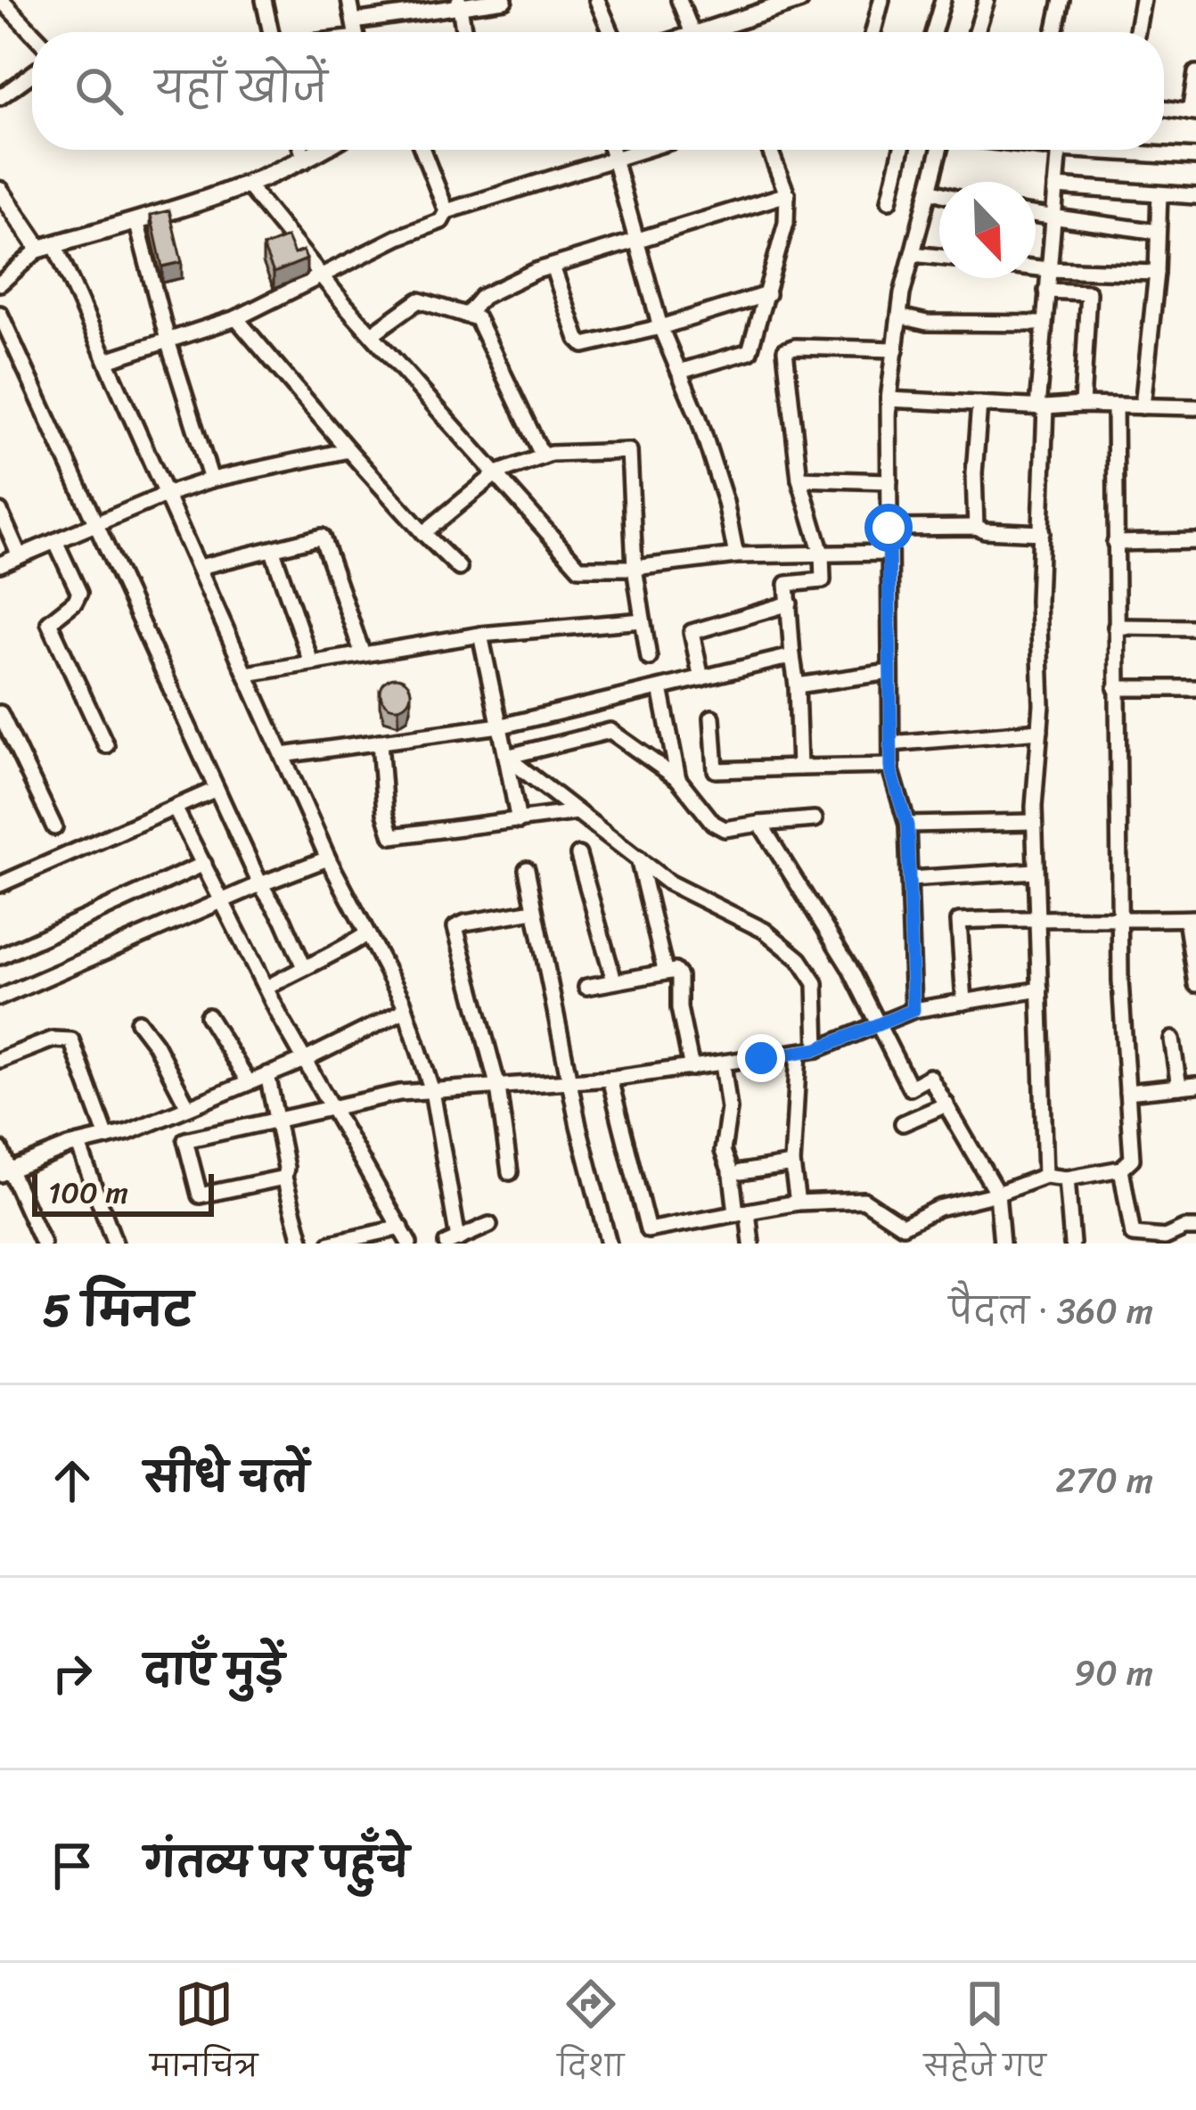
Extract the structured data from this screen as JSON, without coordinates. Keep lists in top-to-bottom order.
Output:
{
  "scale_bar": "100 m",
  "north": "bottom right",
  "page": {
    "search": "यहाँ खोजें",
    "scale": "100 m",
    "heading": ["5 मिनट", "पैदल · 360 m"],
    "list": [
      ["सीधे चलें", "270 m"],
      ["दाएँ मुड़ें", "90 m"],
      "गंतव्य पर पहुँचे"
    ],
    "nav": ["मानचित्र", "दिशा", "सहेजे गए"]
  }
}
